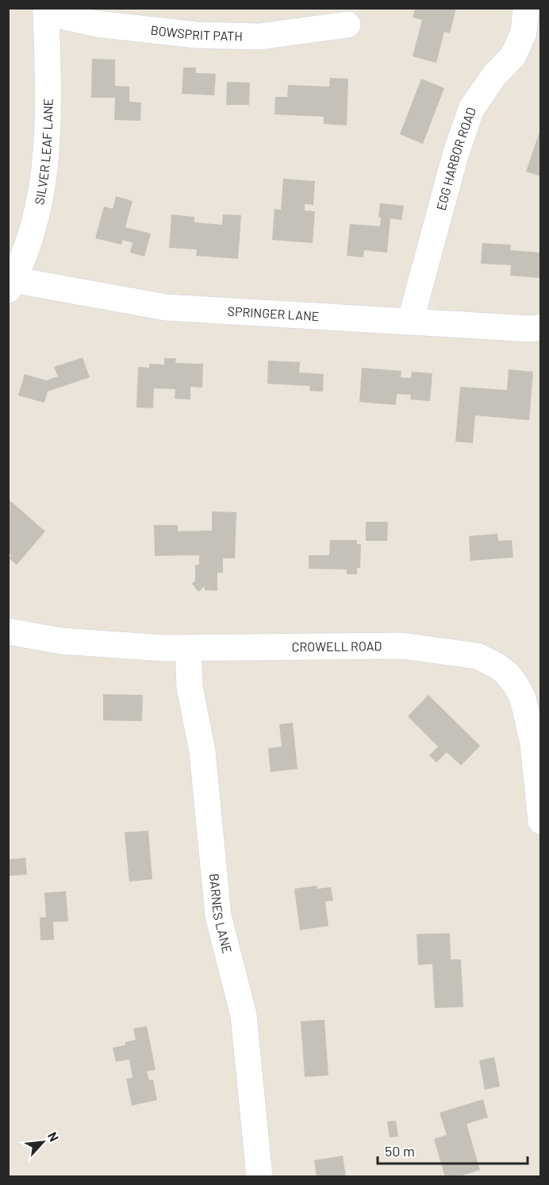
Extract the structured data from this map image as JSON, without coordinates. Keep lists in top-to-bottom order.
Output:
{
  "streets": {
    "street": [
      "BOWSPRIT PATH",
      "SILVER LEAF LANE",
      "EGG HARBOR ROAD",
      "SPRINGER LANE",
      "CROWELL ROAD",
      "BARNES LANE"
    ]
  },
  "crossings": [
    ["BOWSPRIT PATH", "SILVER LEAF LANE"],
    ["SILVER LEAF LANE", "SPRINGER LANE"],
    ["EGG HARBOR ROAD", "SPRINGER LANE"],
    ["CROWELL ROAD", "BARNES LANE"]
  ],
  "scale_bar": "50 m",
  "north": "top right"
}
